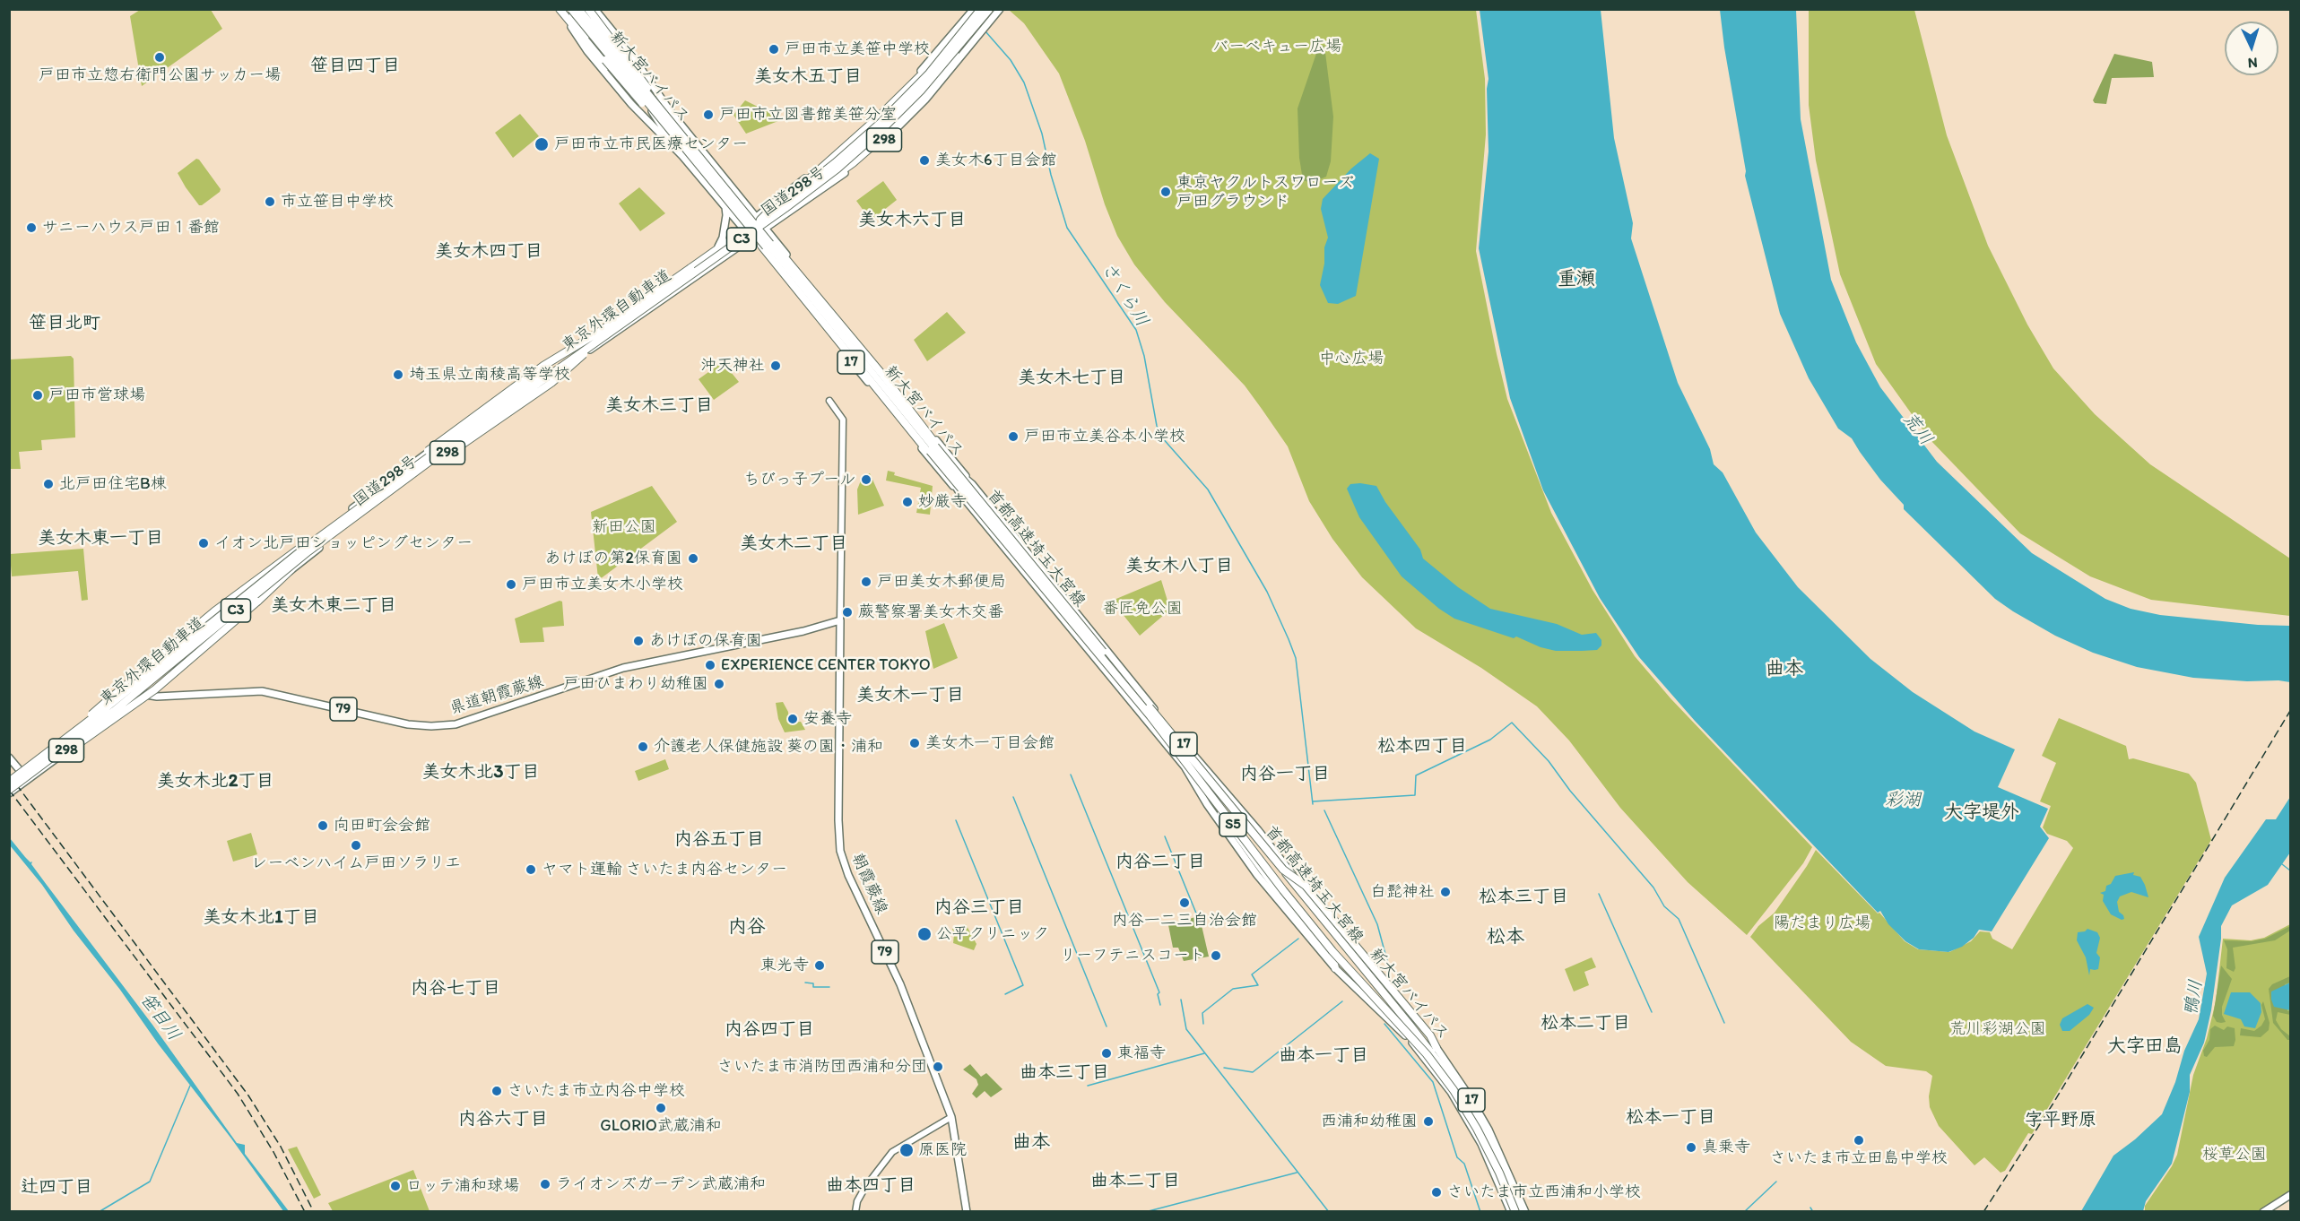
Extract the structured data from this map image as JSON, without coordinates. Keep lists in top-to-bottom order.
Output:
{
  "streets": {
    "highway": [
      "C3",
      "東京外環自動車道",
      "17",
      "首都高速埼玉大宮線",
      "S5"
    ],
    "main road": [
      "新大宮バイパス",
      "298",
      "国道298号",
      "県道朝霞蕨線",
      "79",
      "朝霞蕨線"
    ]
  },
  "crossings": [
    ["新大宮バイパス", "17"],
    ["新大宮バイパス", "首都高速埼玉大宮線"],
    ["新大宮バイパス", "S5"],
    ["国道298号", "東京外環自動車道"],
    ["国道298号", "17"],
    ["国道298号", "県道朝霞蕨線"],
    ["国道298号", "79"],
    ["17", "首都高速埼玉大宮線"],
    ["首都高速埼玉大宮線", "S5"],
    ["県道朝霞蕨線", "79"],
    ["県道朝霞蕨線", "朝霞蕨線"]
  ],
  "districts": [
    "笹目四丁目",
    "美女木五丁目",
    "美女木六丁目",
    "美女木四丁目",
    "重瀬",
    "笹目北町",
    "美女木七丁目",
    "美女木三丁目",
    "美女木東一丁目",
    "美女木二丁目",
    "美女木八丁目",
    "美女木東二丁目",
    "曲本",
    "美女木一丁目",
    "松本四丁目",
    "美女木北3丁目",
    "内谷一丁目",
    "美女木北2丁目",
    "大字堤外",
    "内谷五丁目",
    "内谷二丁目",
    "松本三丁目",
    "内谷三丁目",
    "美女木北1丁目",
    "内谷",
    "松本",
    "内谷七丁目",
    "松本二丁目",
    "内谷四丁目",
    "大字田島",
    "曲本一丁目",
    "曲本三丁目",
    "松本一丁目",
    "内谷六丁目",
    "字平野原",
    "曲本",
    "曲本二丁目",
    "曲本四丁目",
    "辻四丁目"
  ],
  "water": [
    "さくら川",
    "荒川",
    "彩湖",
    "鴨川",
    "笹目川"
  ],
  "parks": [
    "バーベキュー広場",
    "中心広場",
    "新田公園",
    "番匠免公園",
    "陽だまり広場",
    "荒川彩湖公園",
    "桜草公園"
  ],
  "places": [
    "戸田市立美笹中学校",
    "戸田市立惣右衛門公園サッカー場",
    "戸田市立図書館美笹分室",
    "戸田市立市民医療センター",
    "美女木6丁目会館",
    "東京ヤクルトスワローズ 戸田グラウンド",
    "市立笹目中学校",
    "サニーハウス戸田１番館",
    "沖天神社",
    "埼玉県立南稜高等学校",
    "戸田市営球場",
    "戸田市立美谷本小学校",
    "ちびっ子プール",
    "北戸田住宅B棟",
    "妙厳寺",
    "イオン北戸田ショッピングセンター",
    "あけぼの第2保育園",
    "戸田美女木郵便局",
    "戸田市立美女木小学校",
    "蕨警察署美女木交番",
    "あけぼの保育園",
    "EXPERIENCE CENTER TOKYO",
    "戸田ひまわり幼稚園",
    "安養寺",
    "美女木一丁目会館",
    "介護老人保健施設 葵の園・浦和",
    "向田町会会館",
    "レーベンハイム戸田ソラリエ",
    "ヤマト運輸 さいたま内谷センター",
    "白髭神社",
    "内谷一二三自治会館",
    "公平クリニック",
    "リーフテニスコート",
    "東光寺",
    "東福寺",
    "さいたま市消防団西浦和分団",
    "さいたま市立内谷中学校",
    "GLORIO武蔵浦和",
    "西浦和幼稚園",
    "さいたま市立田島中学校",
    "真乗寺",
    "原医院",
    "ライオンズガーデン武蔵浦和",
    "ロッテ浦和球場",
    "さいたま市立西浦和小学校"
  ],
  "north": "bottom"
}
